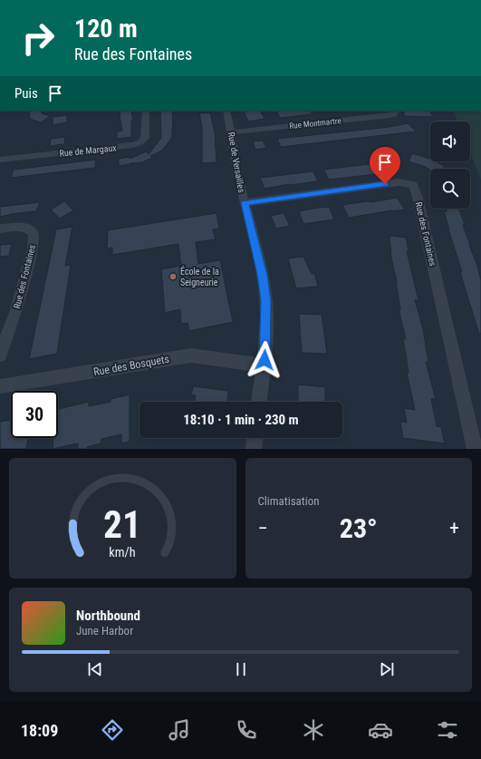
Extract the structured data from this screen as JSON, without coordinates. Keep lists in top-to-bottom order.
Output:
{
  "streets": {
    "street": [
      "Rue Montmartre",
      "Rue de Margaux",
      "Rue de Versailles",
      "Rue des Fontaines",
      "Rue des Bosquets"
    ]
  },
  "crossings": [
    ["Rue Montmartre", "Rue de Versailles"],
    ["Rue de Versailles", "Rue des Fontaines"],
    ["Rue de Versailles", "Rue des Bosquets"]
  ],
  "places": ["École de la Seigneurie"],
  "page": {
    "turn": ["120 m", "Rue des Fontaines"],
    "then": "Puis",
    "limit": "30",
    "trip": "18:10 · 1 min · 230 m",
    "tile": "Climatisation",
    "heat": ["−", "23°", "+"],
    "song": ["Northbound", "June Harbor"],
    "tabs": "18:09",
    "gauge": ["21", "km/h"]
  }
}
